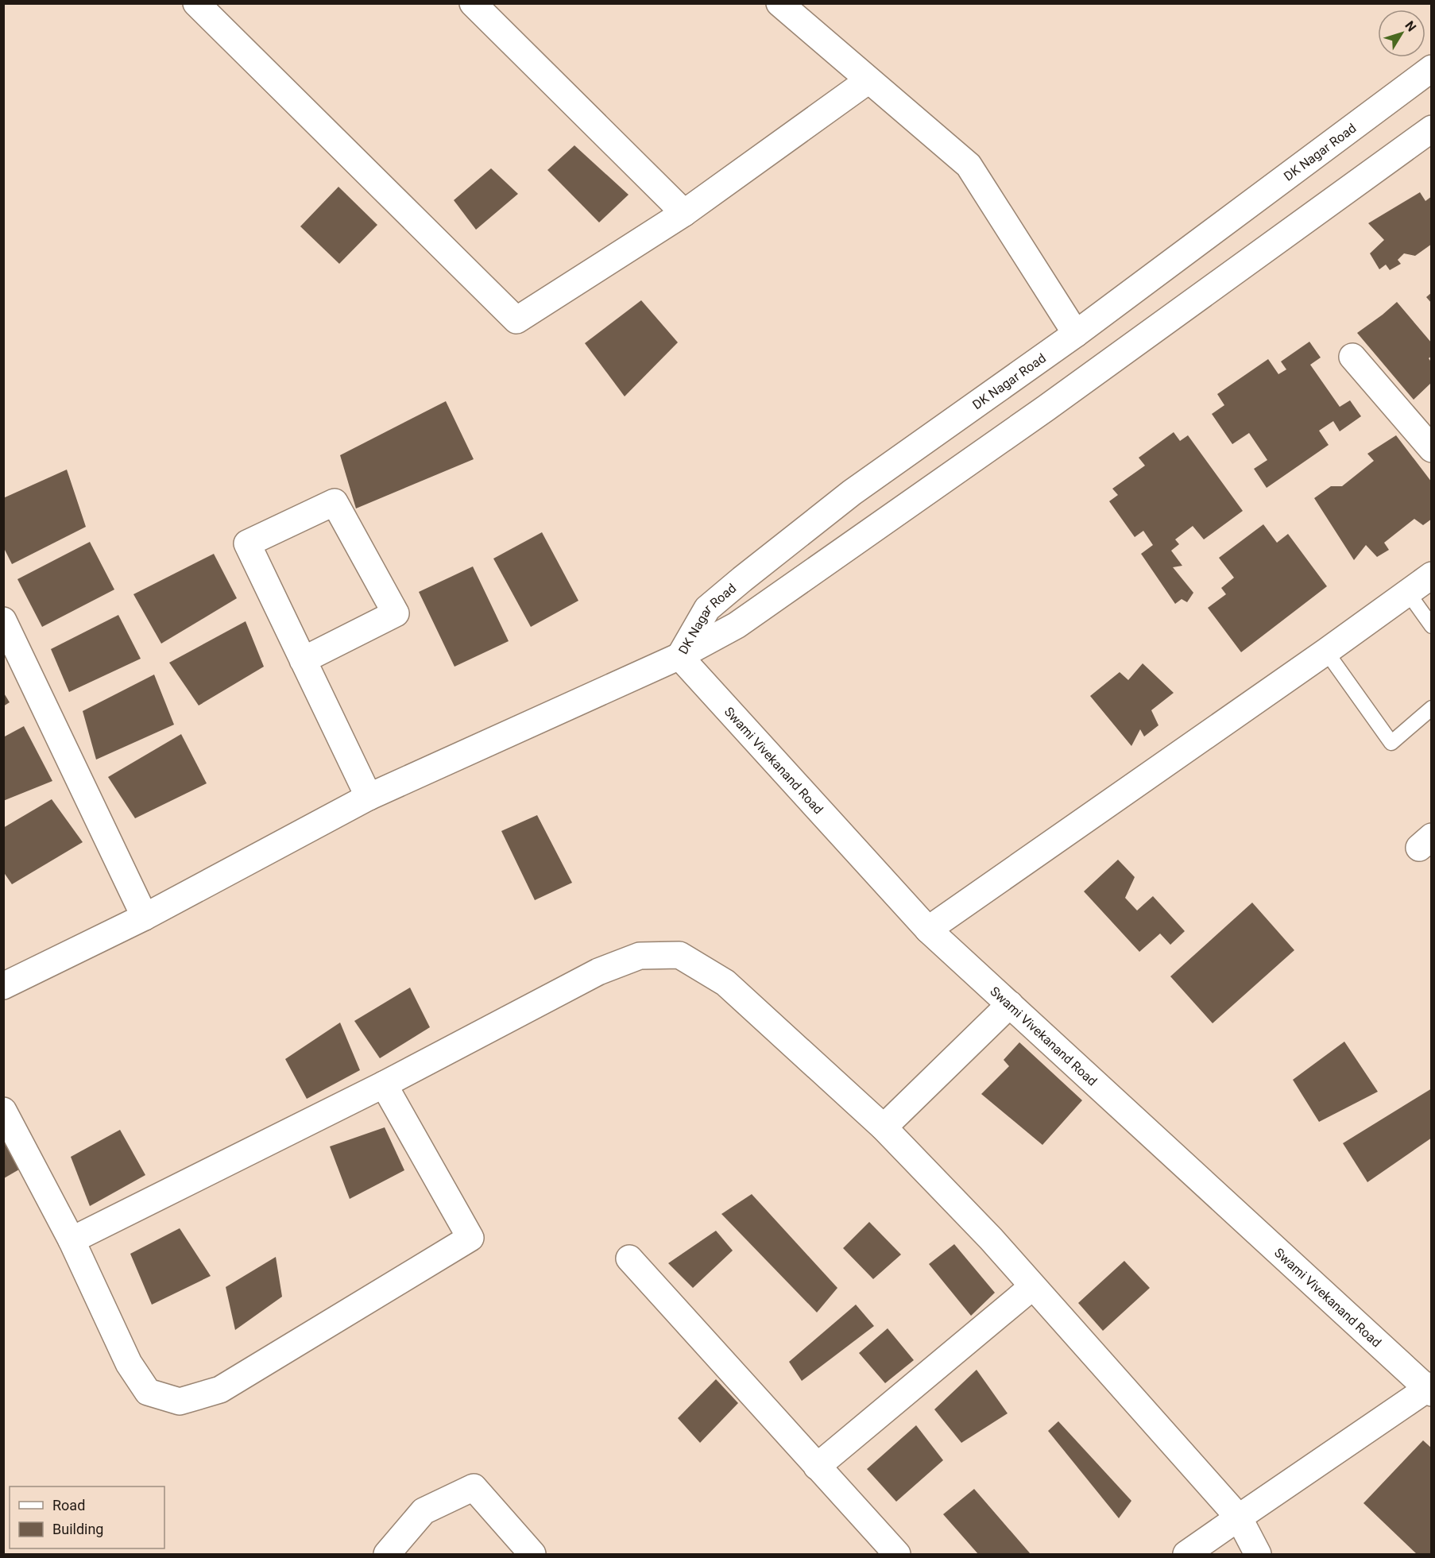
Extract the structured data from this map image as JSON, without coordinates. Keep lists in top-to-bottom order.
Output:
{
  "streets": {
    "street": ["DK Nagar Road", "Swami Vivekanand Road"]
  },
  "crossings": [
    ["DK Nagar Road", "Swami Vivekanand Road"]
  ],
  "legend": ["Road", "Building"],
  "north": "top right"
}
